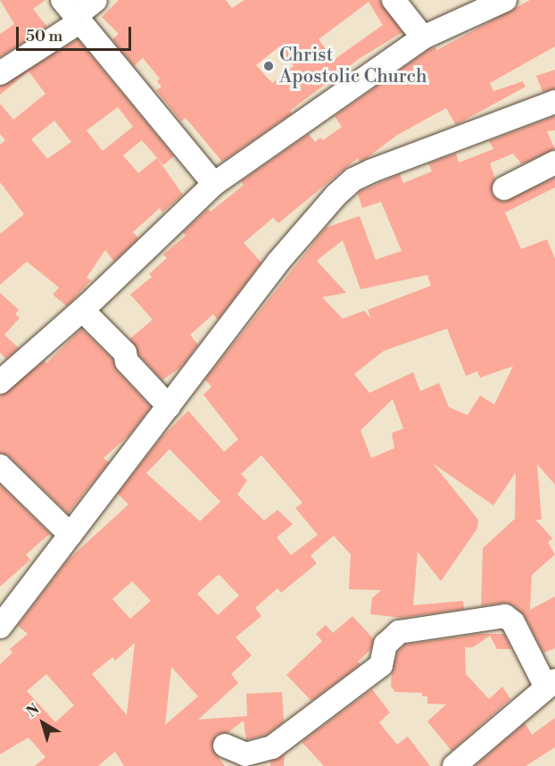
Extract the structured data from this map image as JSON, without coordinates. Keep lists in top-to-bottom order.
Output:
{
  "places": ["Christ Apostolic Church"],
  "scale_bar": "50 m",
  "north": "top left"
}
